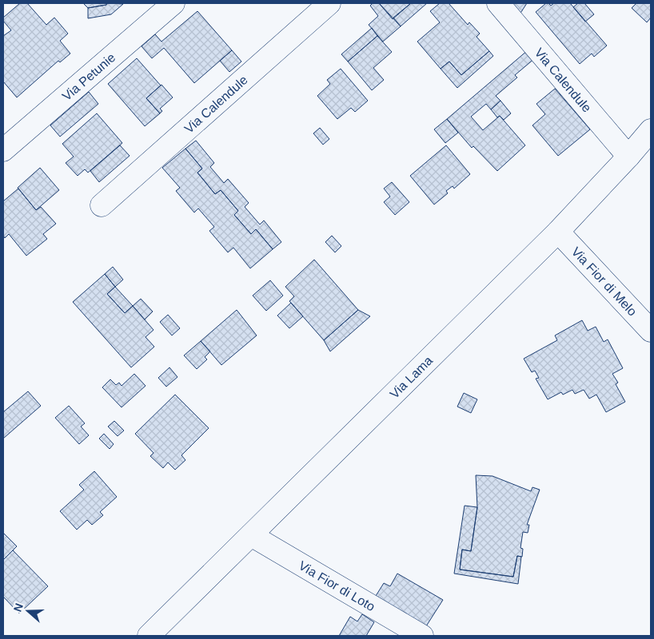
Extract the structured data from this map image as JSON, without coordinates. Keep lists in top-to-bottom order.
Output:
{
  "streets": {
    "street": [
      "Via Petunie",
      "Via Calendule",
      "Via Fior di Melo",
      "Via Lama",
      "Via Fior di Loto"
    ]
  },
  "crossings": [
    ["Via Calendule", "Via Lama"],
    ["Via Fior di Melo", "Via Lama"],
    ["Via Lama", "Via Fior di Loto"]
  ],
  "north": "left"
}
